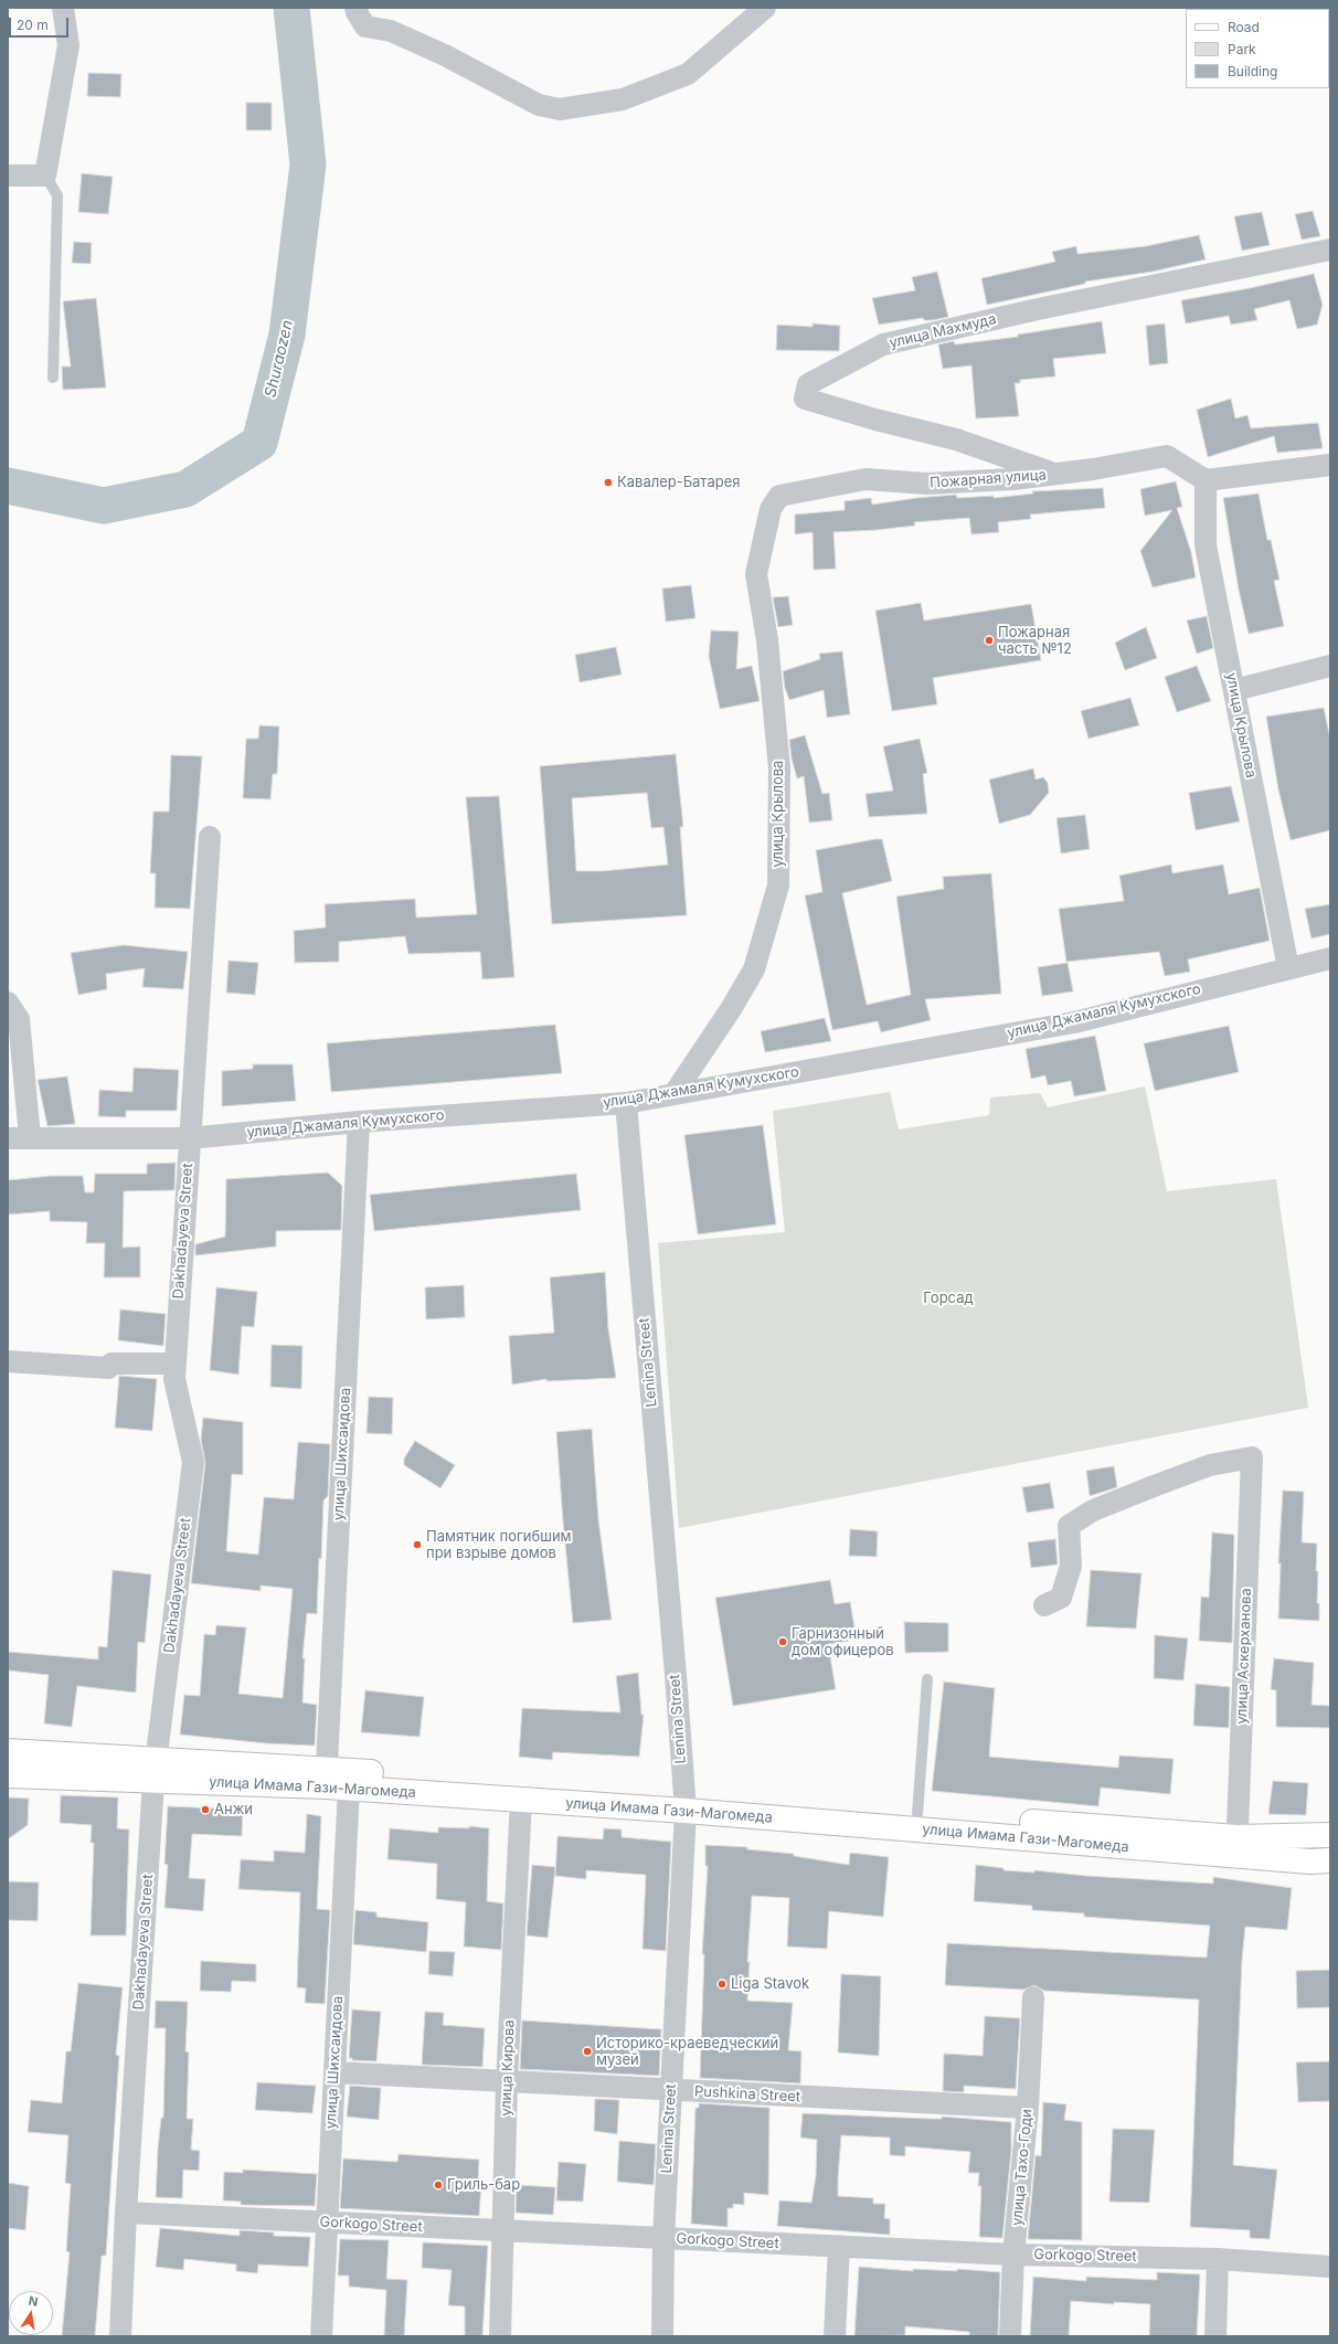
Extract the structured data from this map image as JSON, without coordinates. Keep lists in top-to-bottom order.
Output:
{
  "streets": {
    "main road": ["улица Имама Гази-Магомеда"],
    "street": [
      "улица Махмуда",
      "Пожарная улица",
      "улица Крылова",
      "улица Джамаля Кумухского",
      "Dakhadayeva Street",
      "Lenina Street",
      "улица Шихсаидова",
      "улица Аскерханова",
      "улица Кирова",
      "Pushkina Street",
      "улица Тахо-Годи",
      "Gorkogo Street"
    ]
  },
  "crossings": [
    ["улица Махмуда", "Пожарная улица"],
    ["Пожарная улица", "улица Крылова"],
    ["улица Крылова", "улица Джамаля Кумухского"],
    ["улица Джамаля Кумухского", "Dakhadayeva Street"],
    ["улица Джамаля Кумухского", "Lenina Street"],
    ["улица Джамаля Кумухского", "улица Шихсаидова"],
    ["Dakhadayeva Street", "улица Имама Гази-Магомеда"],
    ["Dakhadayeva Street", "Gorkogo Street"],
    ["Lenina Street", "улица Имама Гази-Магомеда"],
    ["Lenina Street", "Pushkina Street"],
    ["Lenina Street", "Gorkogo Street"],
    ["улица Шихсаидова", "улица Имама Гази-Магомеда"],
    ["улица Шихсаидова", "Pushkina Street"],
    ["улица Шихсаидова", "Gorkogo Street"],
    ["улица Аскерханова", "улица Имама Гази-Магомеда"],
    ["улица Имама Гази-Магомеда", "улица Кирова"],
    ["улица Кирова", "Pushkina Street"],
    ["улица Кирова", "Gorkogo Street"],
    ["Pushkina Street", "улица Тахо-Годи"],
    ["улица Тахо-Годи", "Gorkogo Street"]
  ],
  "water": ["Shuraozen"],
  "parks": ["Горсад"],
  "places": [
    "Кавалер-Батарея",
    "Пожарная часть №12",
    "Памятник погибшим при взрыве домов",
    "Гарнизонный дом офицеров",
    "Анжи",
    "Liga Stavok",
    "Историко-краеведческий музей",
    "Гриль-бар"
  ],
  "legend": ["Road", "Park", "Building"],
  "scale_bar": "20 m",
  "north": "top"
}
